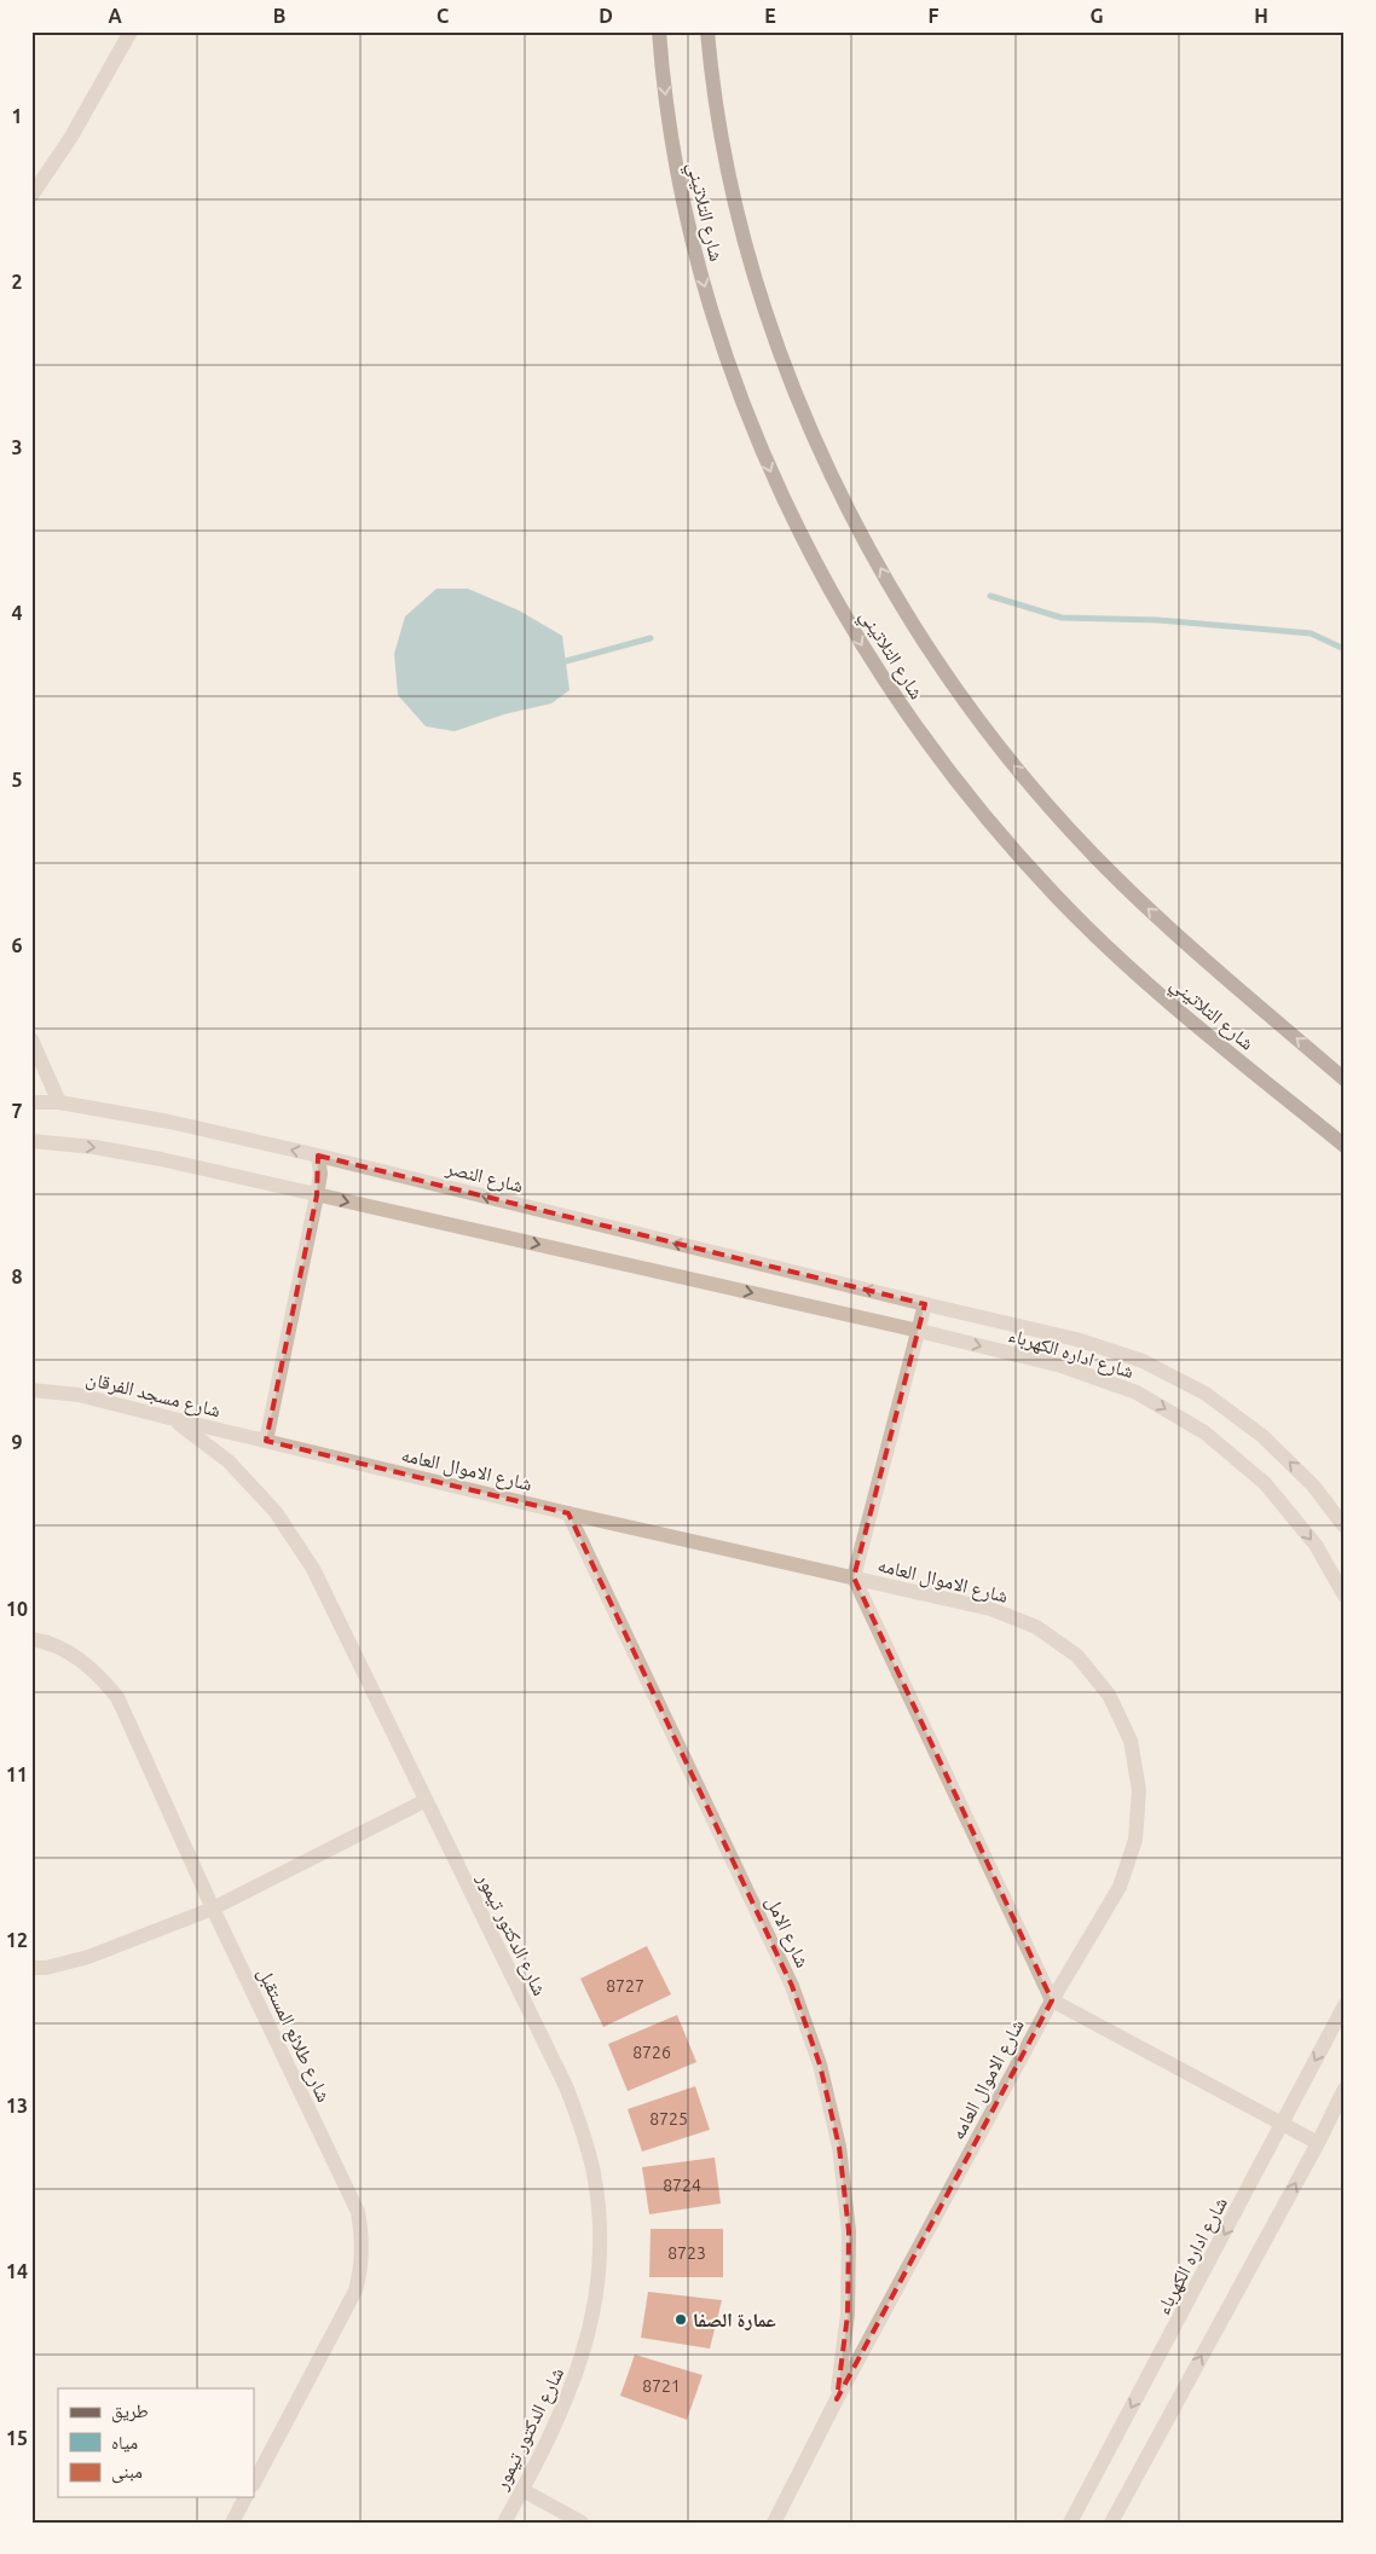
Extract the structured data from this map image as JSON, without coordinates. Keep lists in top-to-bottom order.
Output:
{
  "streets": {
    "main road": ["شارع التلاتيني"],
    "street": [
      "شارع النصر",
      "شارع اداره الكهرباء",
      "شارع مسجد الفرقان",
      "شارع الاموال العامه",
      "شارع الامل",
      "شارع الدكتور تيمور",
      "شارع طلائع المستقبل"
    ]
  },
  "crossings": [
    ["شارع النصر", "شارع اداره الكهرباء"],
    ["شارع مسجد الفرقان", "شارع الاموال العامه"],
    ["شارع مسجد الفرقان", "شارع الدكتور تيمور"],
    ["شارع الاموال العامه", "شارع الامل"]
  ],
  "places": ["عمارة الصفا"],
  "house_numbers": [
    "8727",
    "8726",
    "8725",
    "8724",
    "8723",
    "8721"
  ],
  "legend": ["طريق", "مياه", "مبنى"],
  "grid": {
    "columns": [
      "A",
      "B",
      "C",
      "D",
      "E",
      "F",
      "G",
      "H"
    ],
    "rows": [
      "1",
      "2",
      "3",
      "4",
      "5",
      "6",
      "7",
      "8",
      "9",
      "10",
      "11",
      "12",
      "13",
      "14",
      "15"
    ]
  }
}
